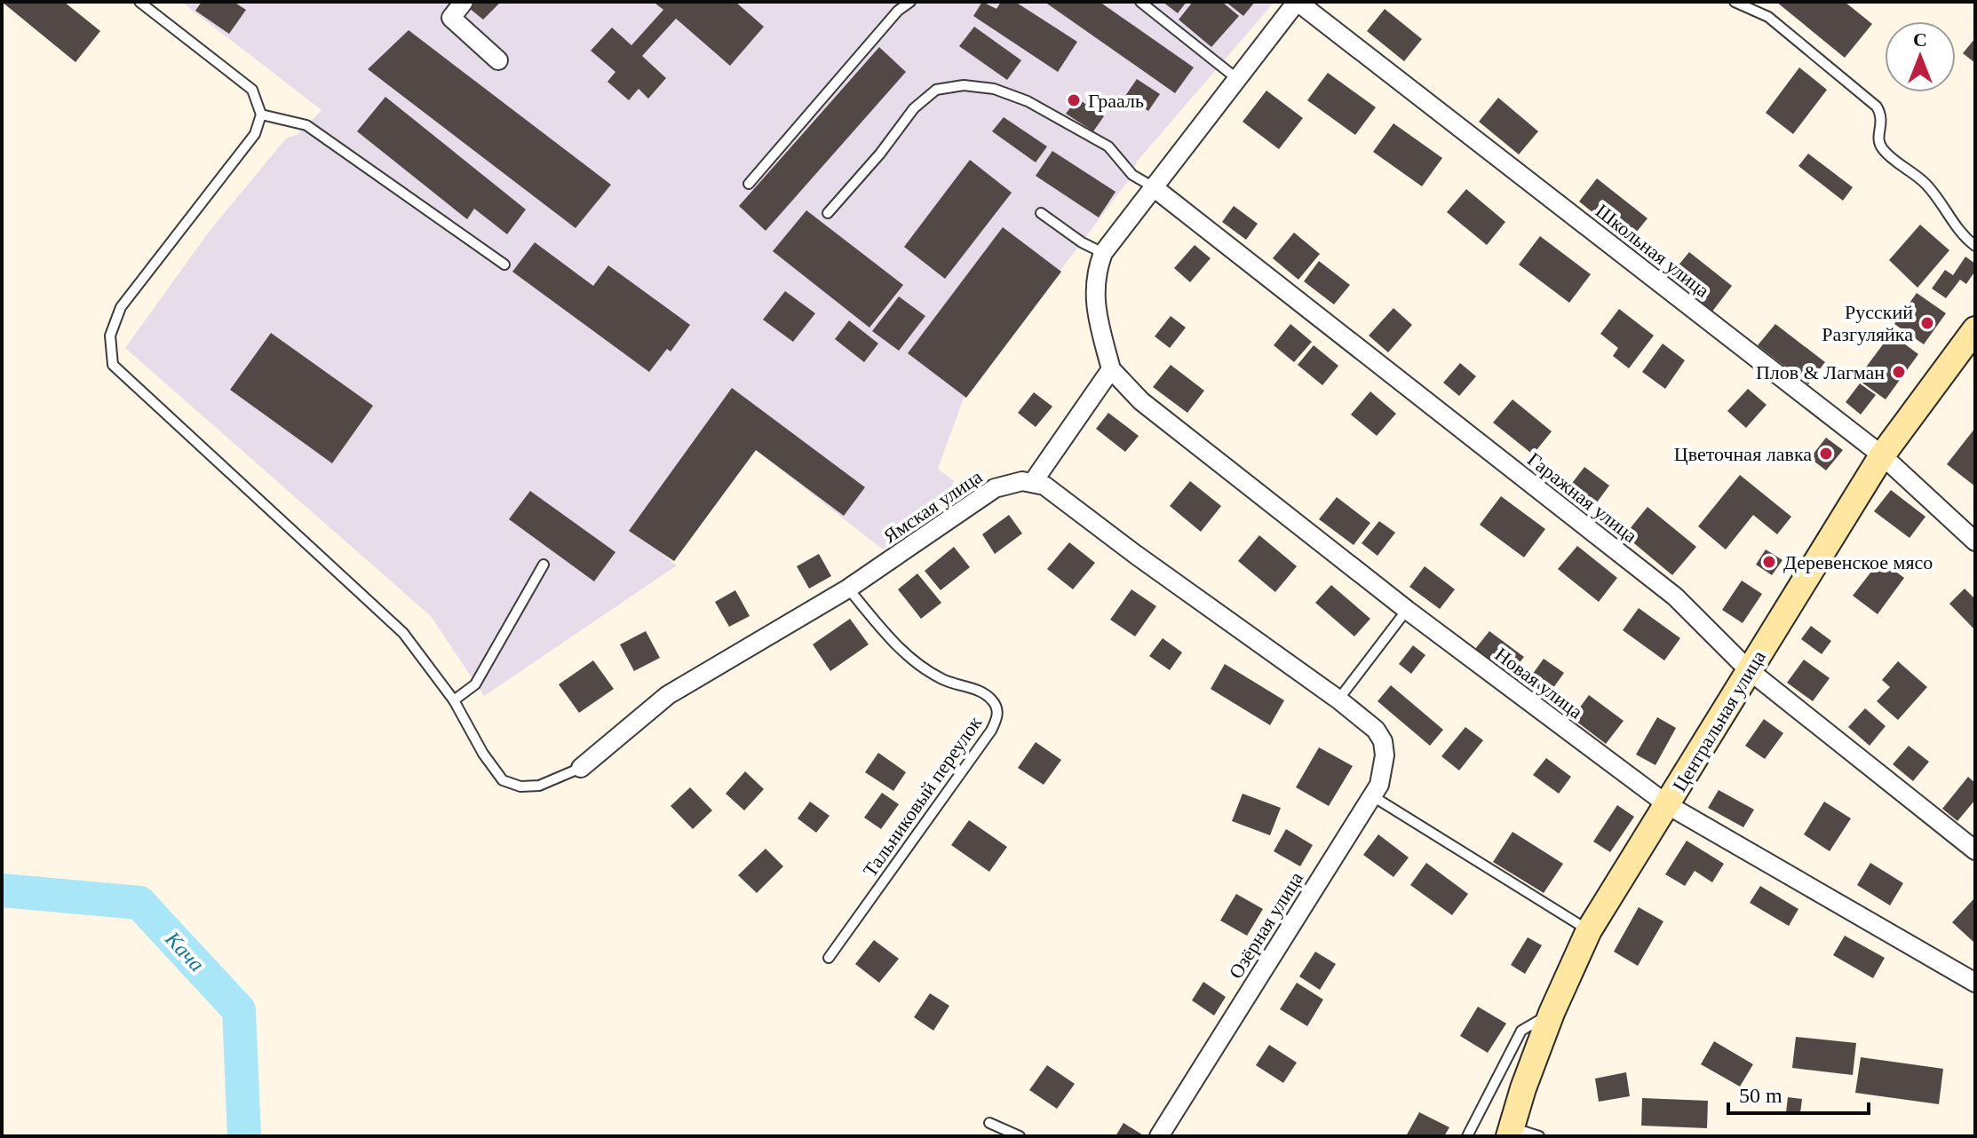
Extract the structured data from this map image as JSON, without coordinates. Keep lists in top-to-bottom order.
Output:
{
  "streets": {
    "street": [
      "Школьная улица",
      "Гаражная улица",
      "Ямская улица",
      "Новая улица",
      "Центральная улица",
      "Озёрная улица"
    ],
    "lane": ["Тальниковый переулок"]
  },
  "crossings": [
    ["Школьная улица", "Центральная улица"],
    ["Гаражная улица", "Центральная улица"],
    ["Ямская улица", "Тальниковый переулок"],
    ["Новая улица", "Центральная улица"]
  ],
  "water": ["Кача"],
  "places": [
    "Грааль",
    "Русский Разгуляйка",
    "Плов & Лагман",
    "Цветочная лавка",
    "Деревенское мясо"
  ],
  "scale_bar": "50 m",
  "north": "top"
}
